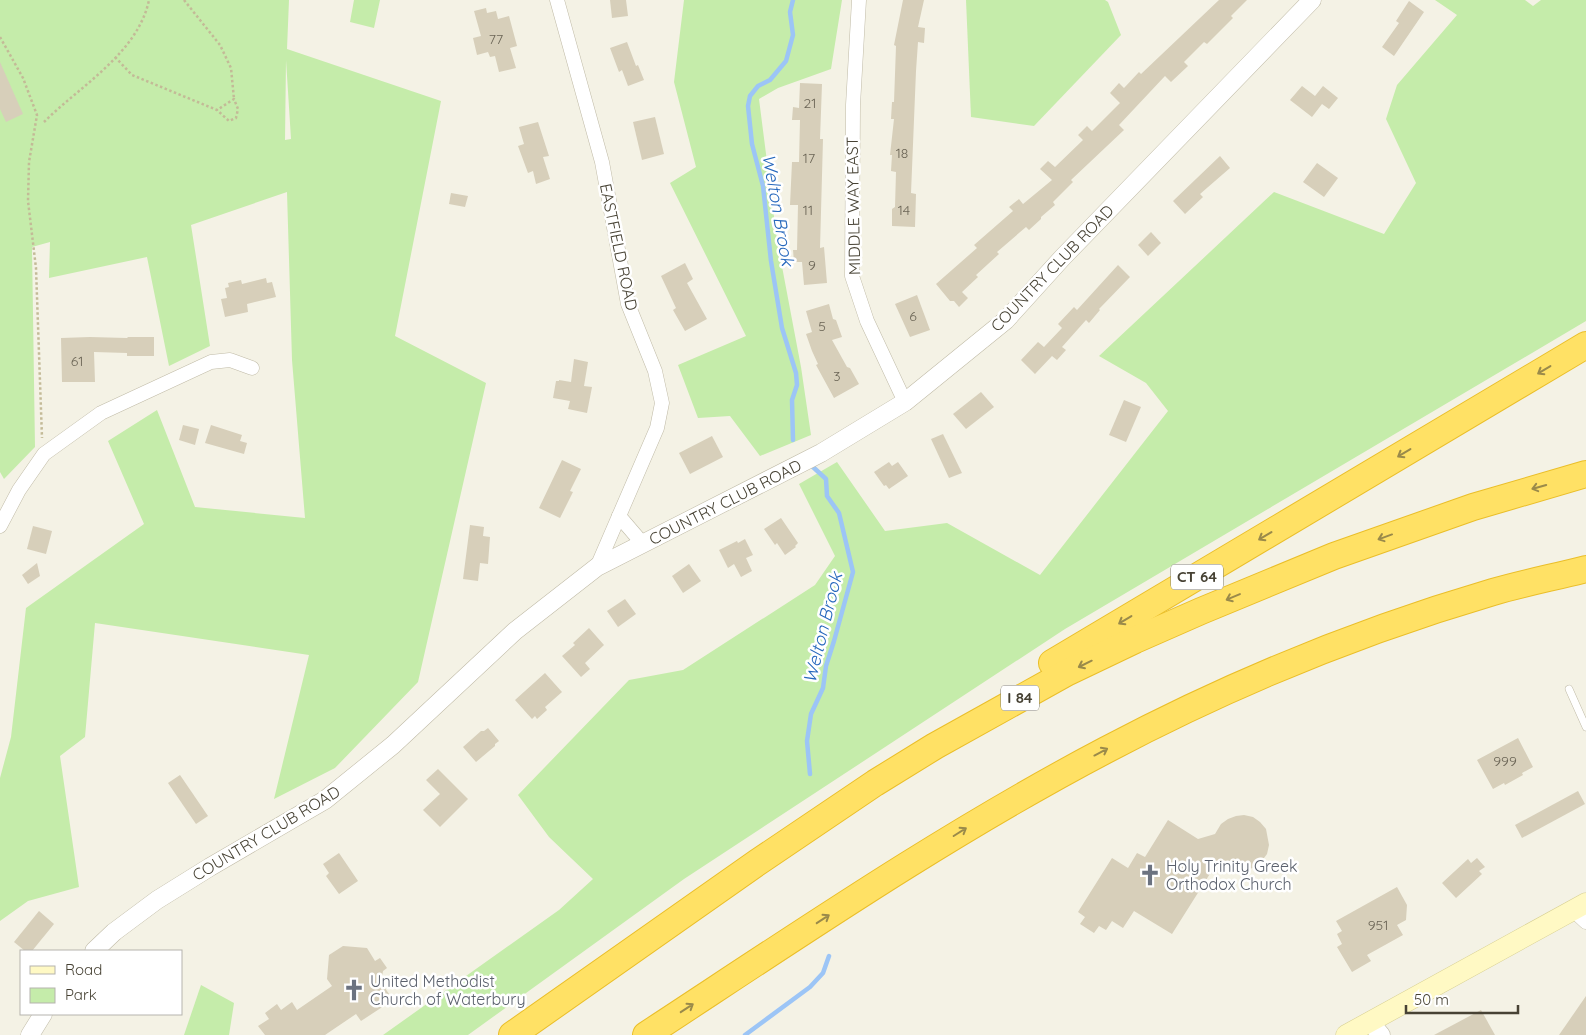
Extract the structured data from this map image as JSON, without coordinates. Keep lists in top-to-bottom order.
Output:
{
  "streets": {
    "highway": ["CT 64", "I 84"],
    "street": ["MIDDLE WAY EAST", "EASTFIELD ROAD", "COUNTRY CLUB ROAD"]
  },
  "crossings": [
    ["MIDDLE WAY EAST", "COUNTRY CLUB ROAD"],
    ["EASTFIELD ROAD", "COUNTRY CLUB ROAD"],
    ["CT 64", "I 84"]
  ],
  "water": ["Welton Brook"],
  "places": {
    "church": ["Holy Trinity Greek Orthodox Church", "United Methodist Church of Waterbury"]
  },
  "house_numbers": [
    "77",
    "21",
    "18",
    "17",
    "11",
    "14",
    "9",
    "6",
    "5",
    "61",
    "3",
    "999",
    "951"
  ],
  "legend": ["Road", "Park"],
  "scale_bar": "50 m"
}
